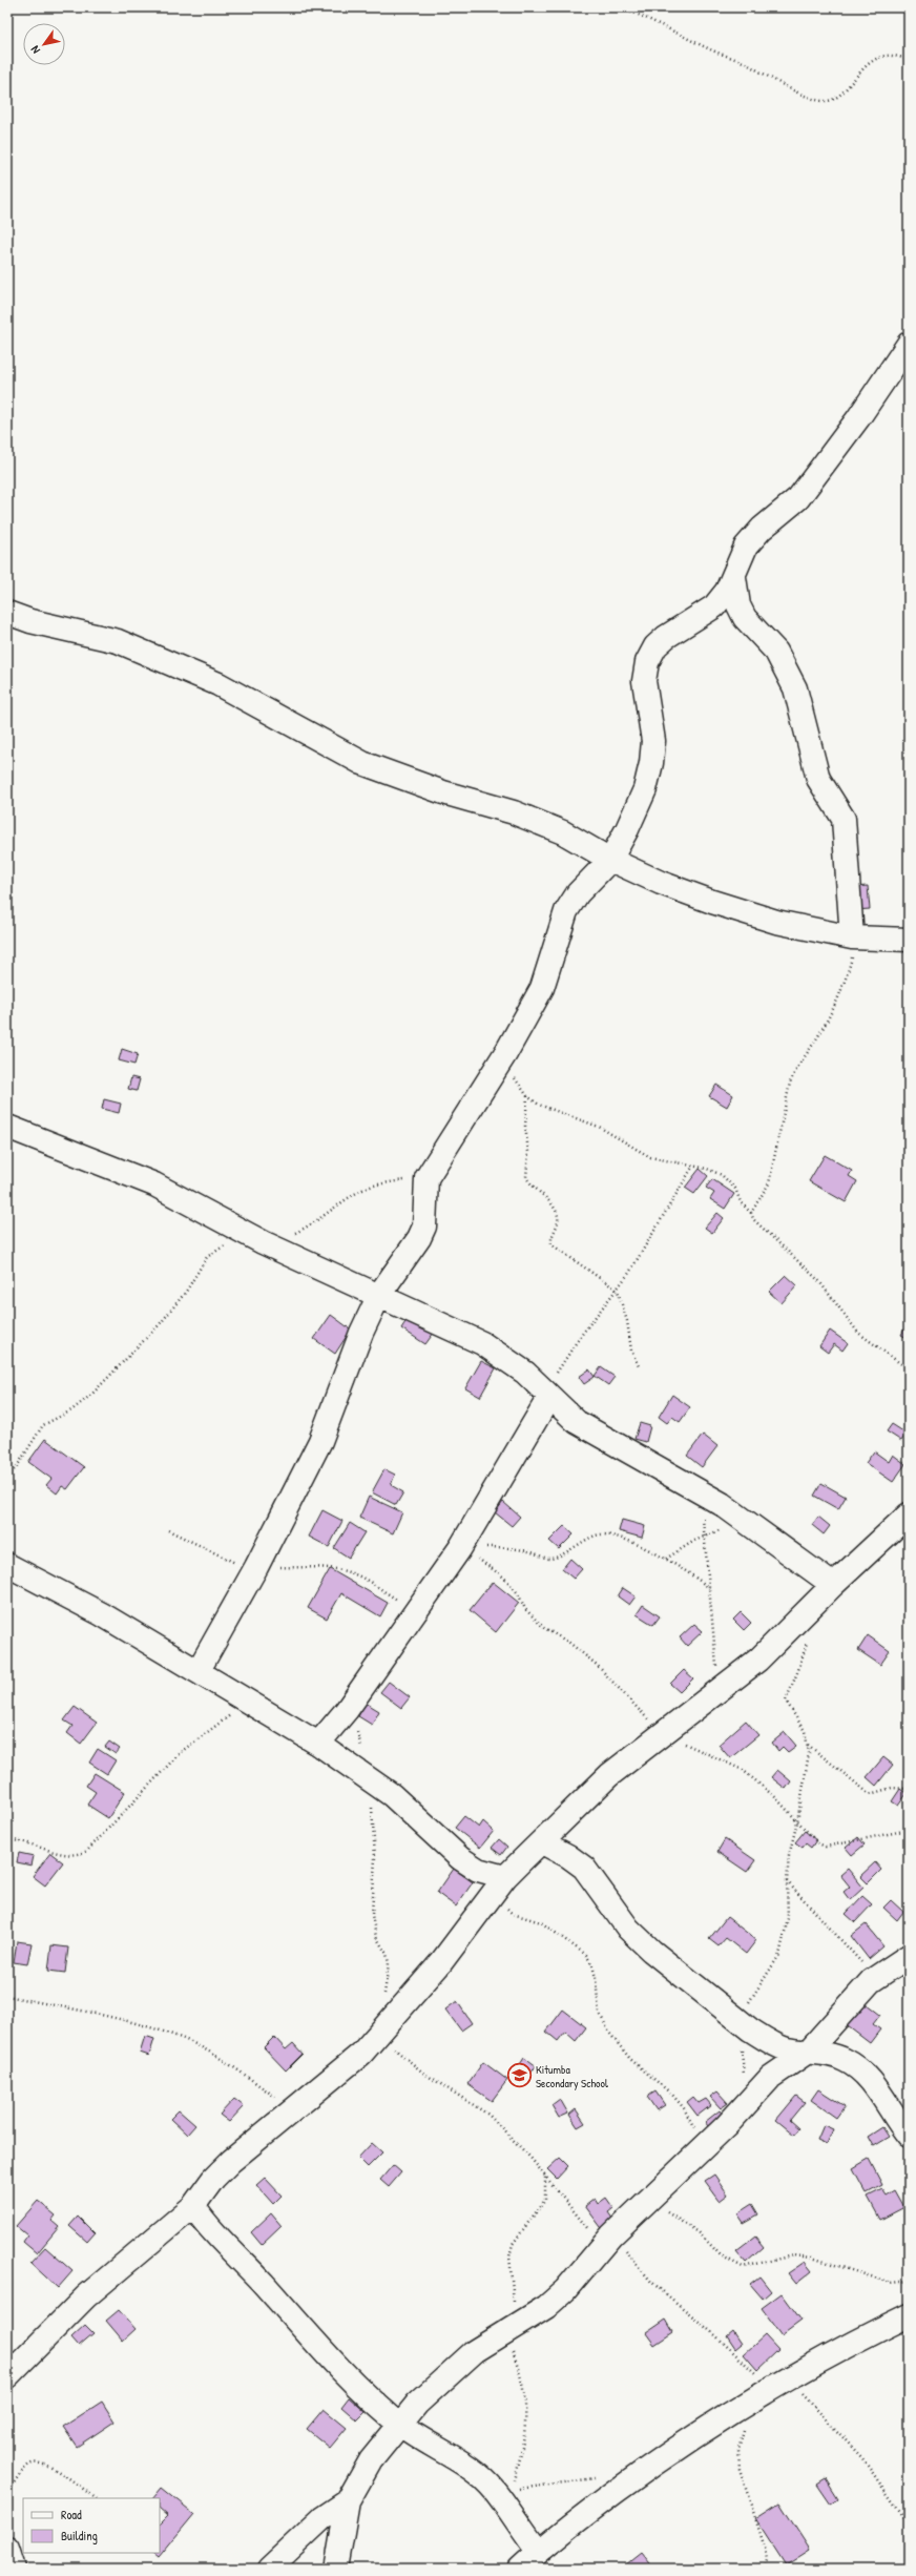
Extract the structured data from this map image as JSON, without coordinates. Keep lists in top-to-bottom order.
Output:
{
  "places": {
    "school or university": ["Kitumba Secondary School"]
  },
  "legend": ["Road", "Building"],
  "north": "bottom left"
}
